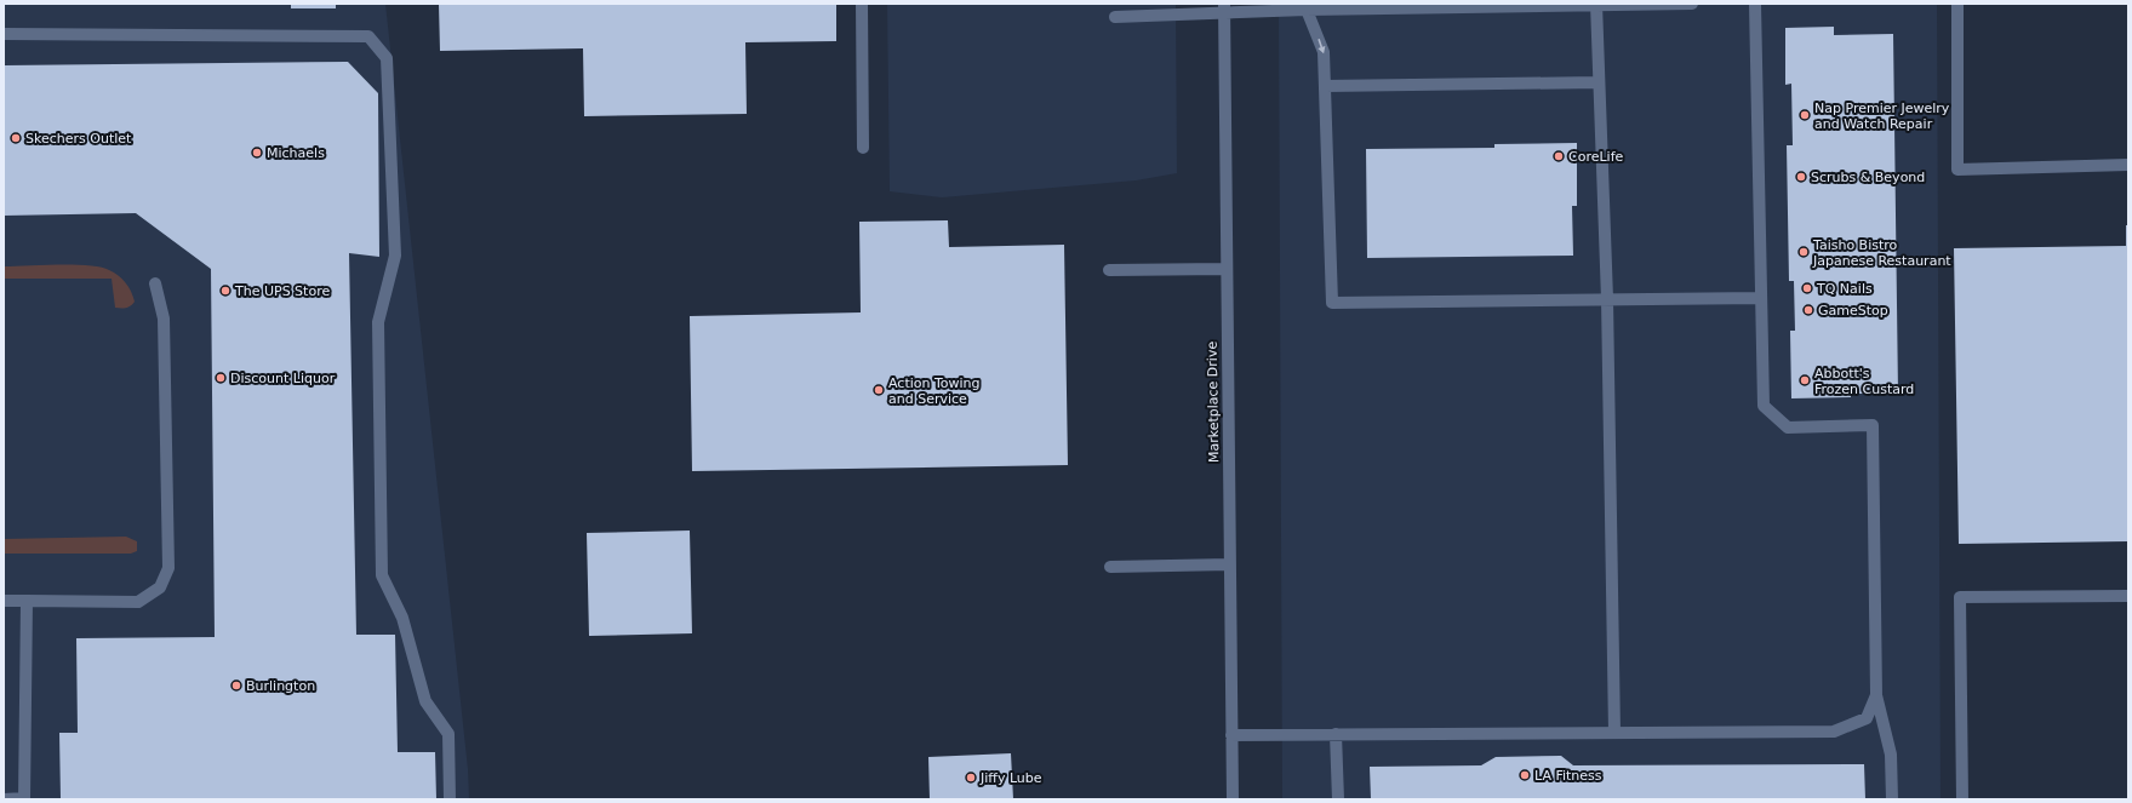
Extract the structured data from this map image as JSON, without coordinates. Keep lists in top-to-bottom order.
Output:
{
  "streets": {
    "street": ["Marketplace Drive"]
  },
  "places": [
    "Nap Premier Jewelry and Watch Repair",
    "Skechers Outlet",
    "Michaels",
    "CoreLife",
    "Scrubs & Beyond",
    "Taisho Bistro Japanese Restaurant",
    "TQ Nails",
    "The UPS Store",
    "GameStop",
    "Discount Liquor",
    "Abbott's Frozen Custard",
    "Action Towing and Service",
    "Burlington",
    "LA Fitness",
    "Jiffy Lube"
  ]
}
